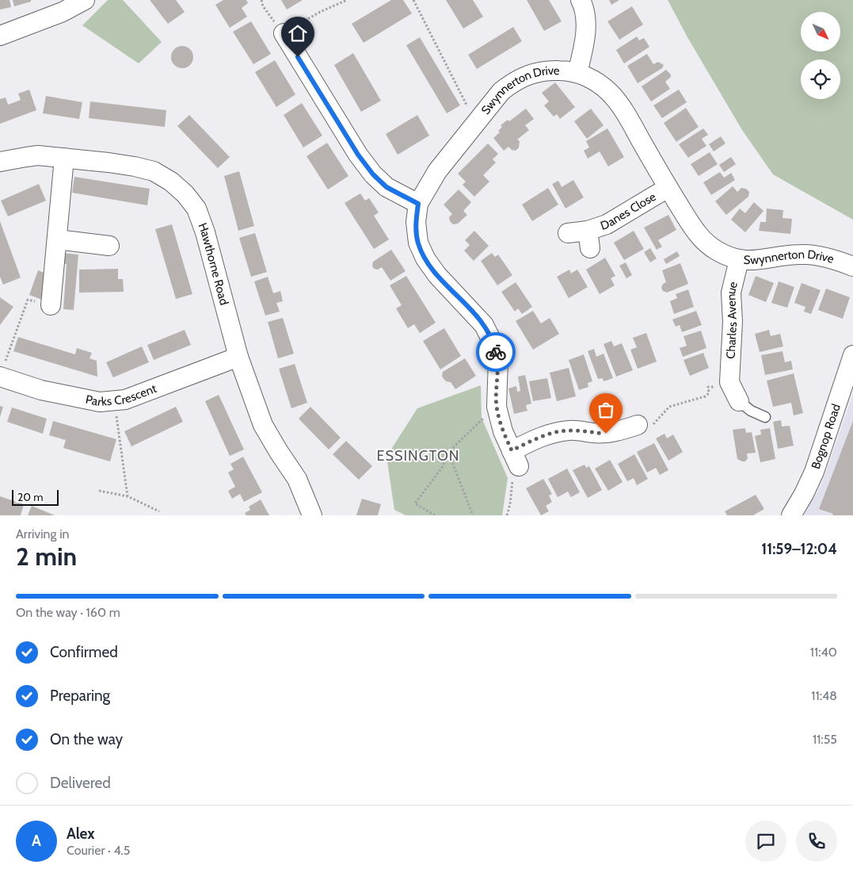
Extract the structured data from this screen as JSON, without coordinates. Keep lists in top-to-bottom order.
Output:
{
  "streets": {
    "street": [
      "Swynnerton Drive",
      "Danes Close",
      "Hawthorne Road",
      "Charles Avenue",
      "Parks Crescent",
      "Bognop Road"
    ]
  },
  "crossings": [
    ["Swynnerton Drive", "Danes Close"],
    ["Swynnerton Drive", "Charles Avenue"],
    ["Hawthorne Road", "Parks Crescent"]
  ],
  "districts": ["ESSINGTON"],
  "scale_bar": "20 m",
  "north": "bottom right",
  "page": {
    "scale": "20 m",
    "heading": ["2 min", "Arriving in", "11:59–12:04"],
    "panel": ["Alex", "Courier · 4.5"],
    "bar": "On the way · 160 m",
    "list": [
      ["Confirmed", "11:40"],
      ["Preparing", "11:48"],
      ["On the way", "11:55"],
      "Delivered"
    ],
    "round": "A"
  }
}
